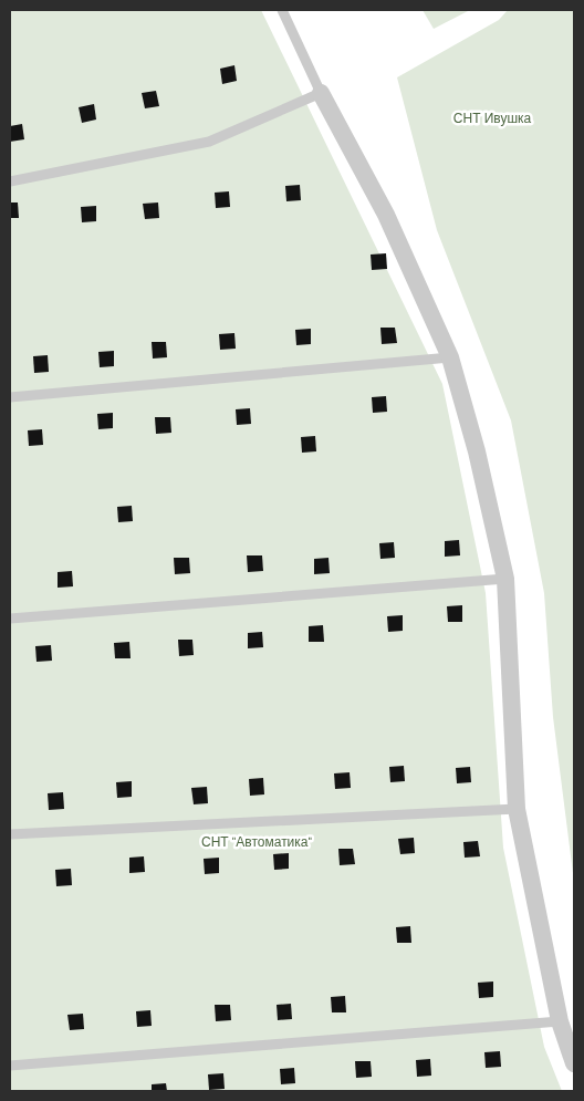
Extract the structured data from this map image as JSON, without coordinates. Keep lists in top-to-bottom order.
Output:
{
  "parks": ["СНТ Ивушка", "СНТ \"Автоматика\""]
}
